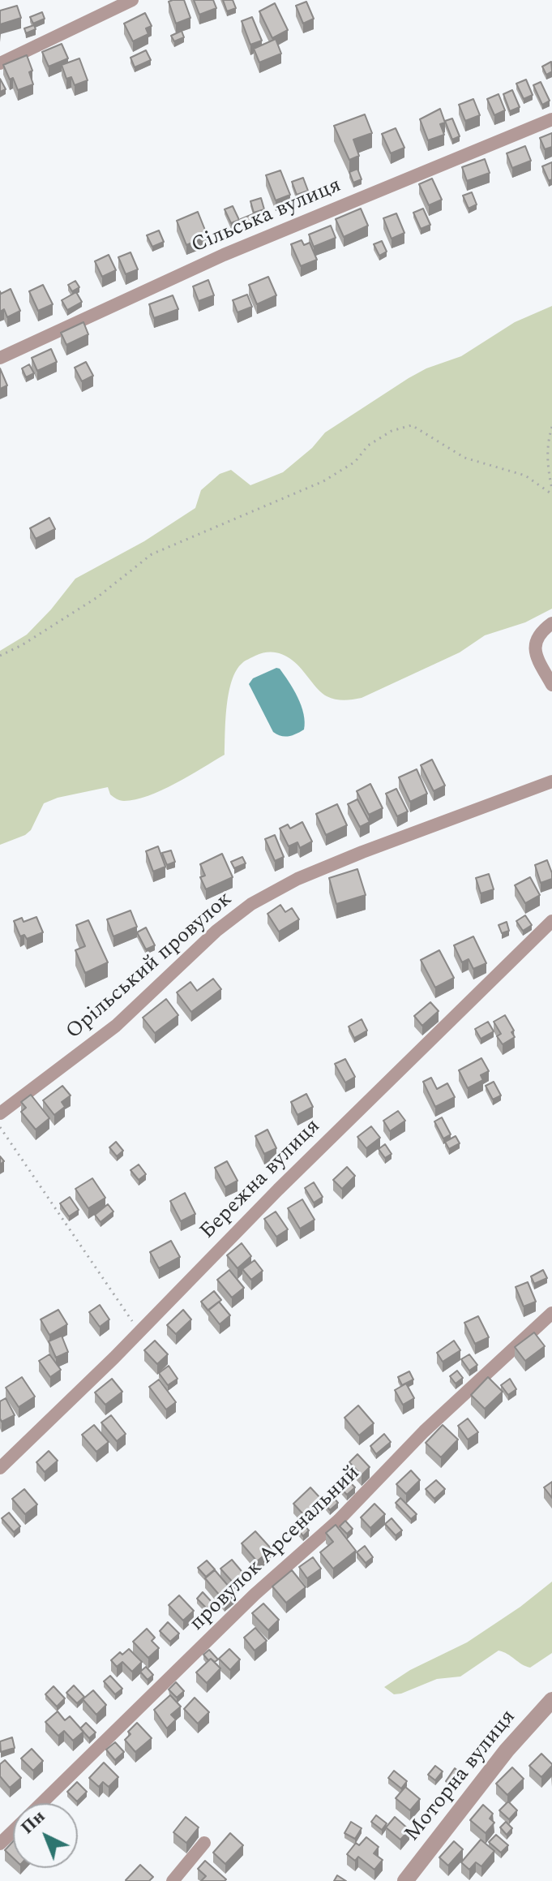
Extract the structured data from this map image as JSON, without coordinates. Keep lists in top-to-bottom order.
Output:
{
  "streets": {
    "street": [
      "Сільська вулиця",
      "Орільський провулок",
      "Бережна вулиця",
      "провулок Арсенальний",
      "Моторна вулиця"
    ]
  },
  "north": "top left"
}
